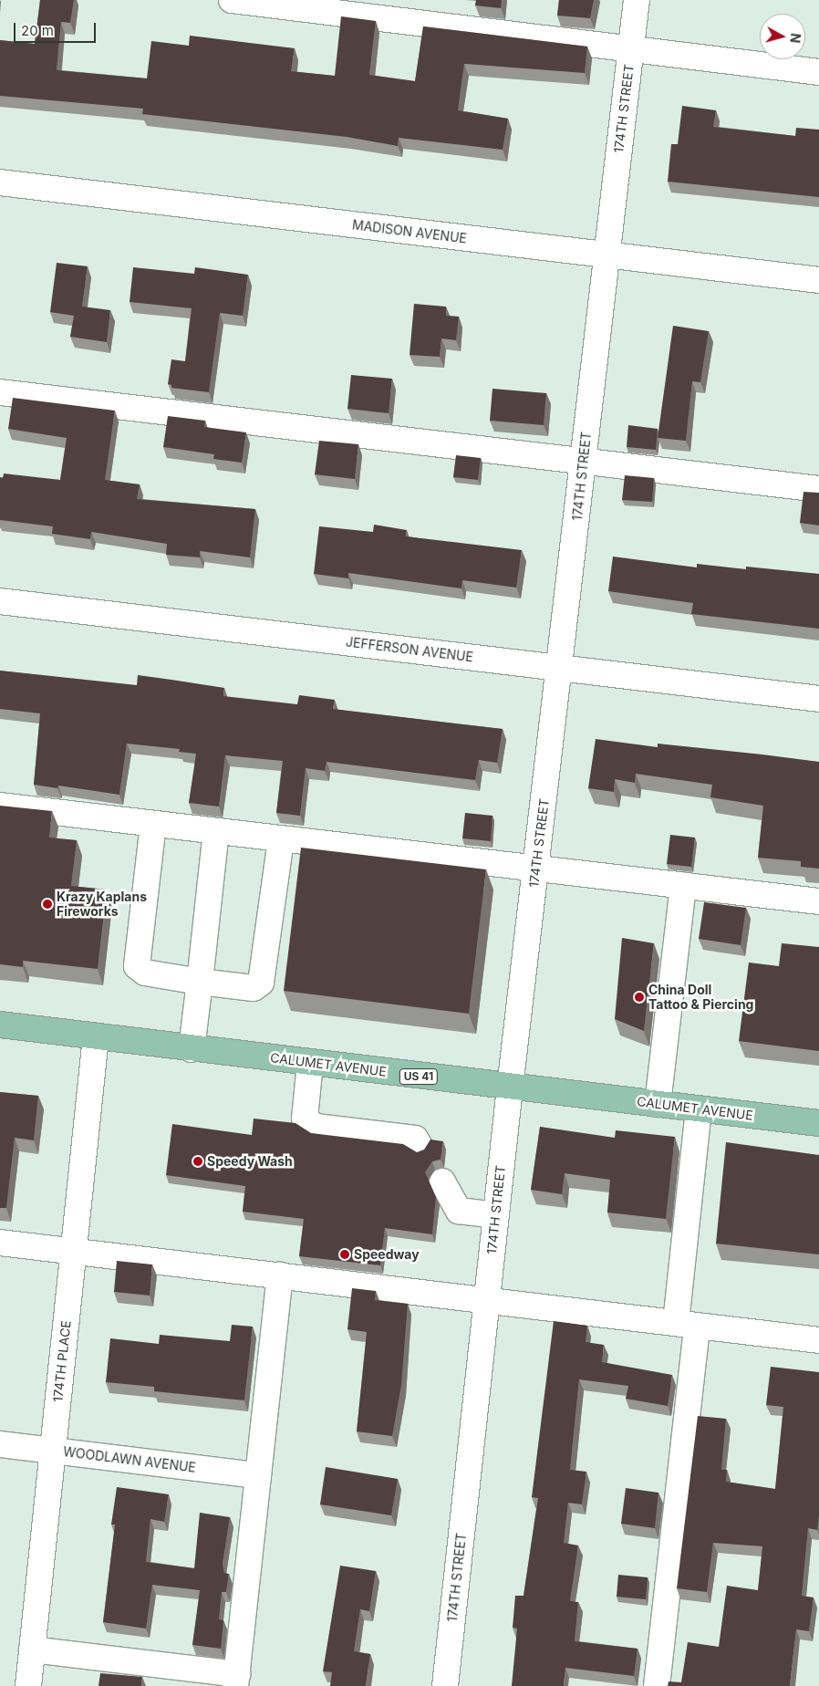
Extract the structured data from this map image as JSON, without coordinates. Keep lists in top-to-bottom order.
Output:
{
  "streets": {
    "main road": ["CALUMET AVENUE", "US 41"],
    "street": [
      "174TH STREET",
      "MADISON AVENUE",
      "JEFFERSON AVENUE",
      "174TH PLACE",
      "WOODLAWN AVENUE"
    ]
  },
  "crossings": [
    ["174TH STREET", "MADISON AVENUE"],
    ["174TH STREET", "JEFFERSON AVENUE"],
    ["174TH STREET", "CALUMET AVENUE"],
    ["CALUMET AVENUE", "174TH PLACE"],
    ["174TH PLACE", "WOODLAWN AVENUE"]
  ],
  "places": [
    "Krazy Kaplans Fireworks",
    "China Doll Tattoo & Piercing",
    "Speedy Wash",
    "Speedway"
  ],
  "scale_bar": "20 m",
  "north": "right"
}
